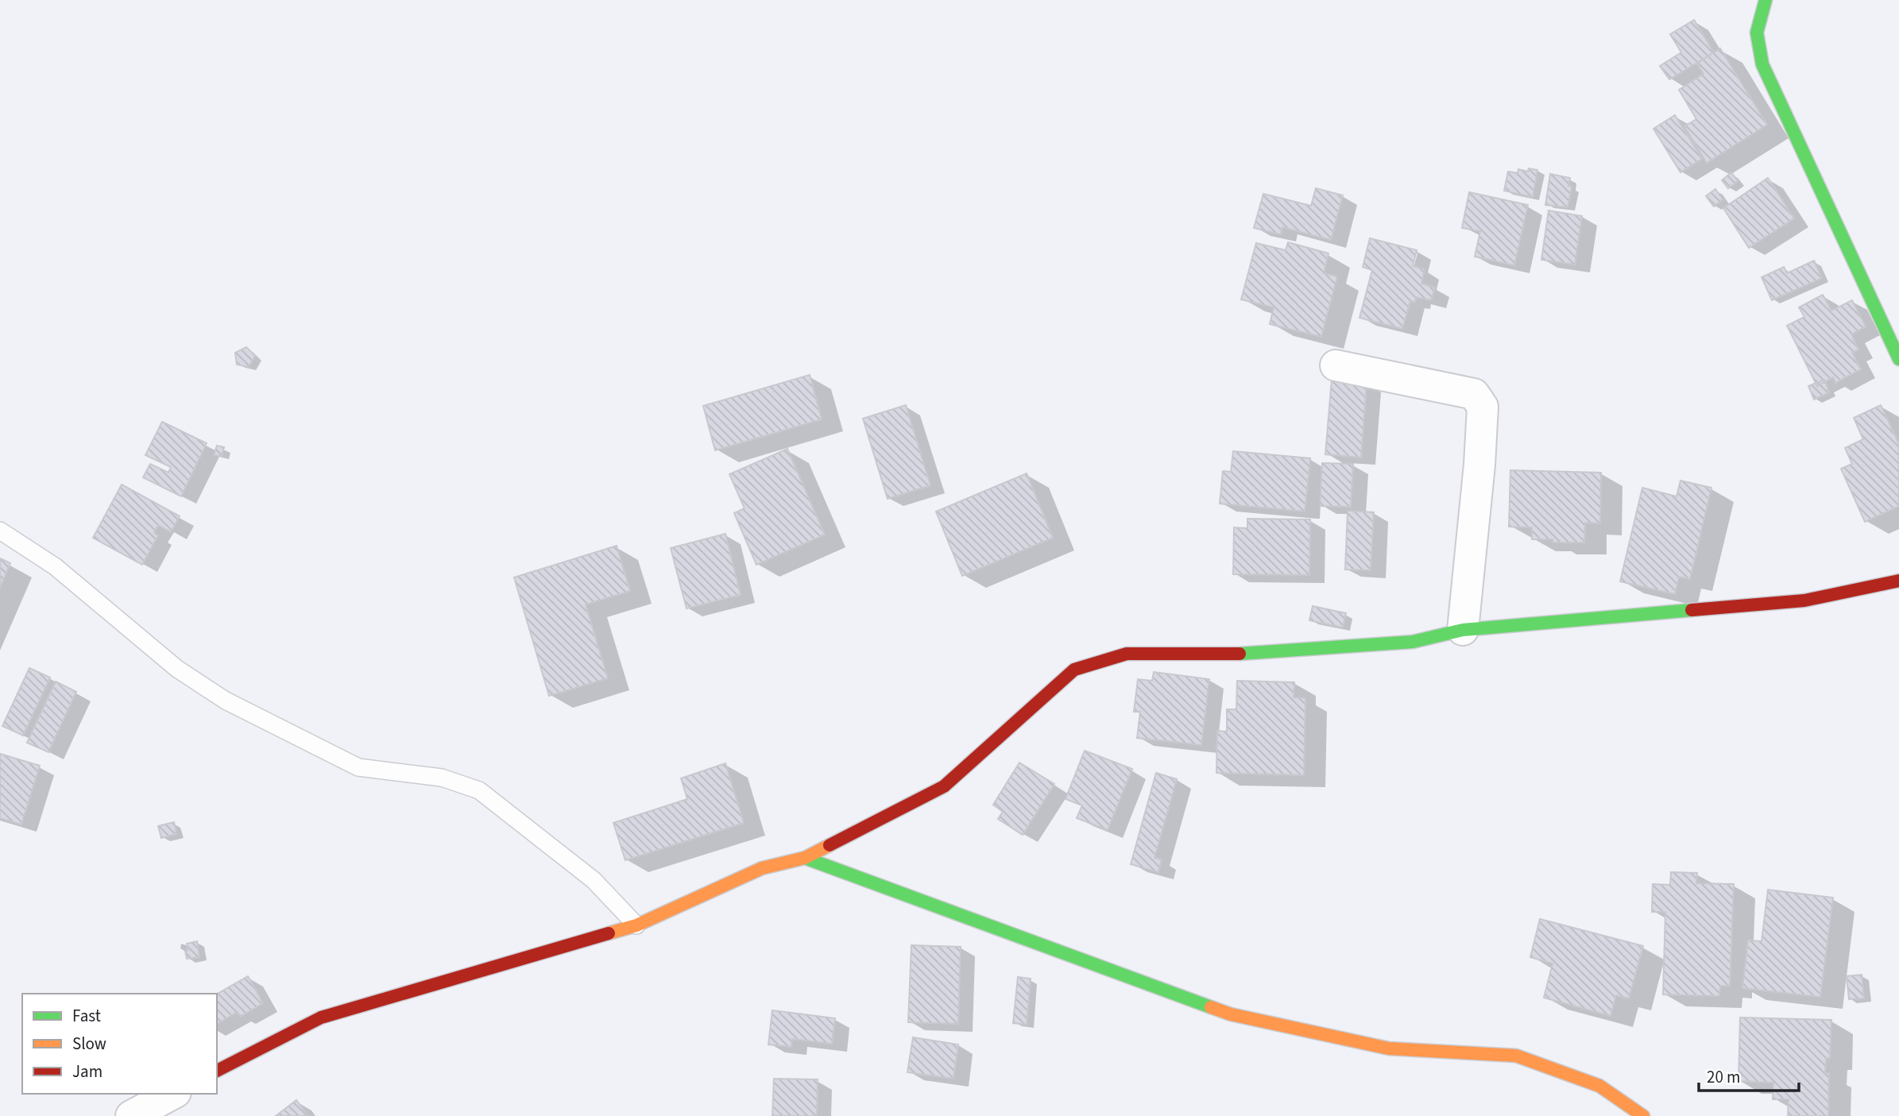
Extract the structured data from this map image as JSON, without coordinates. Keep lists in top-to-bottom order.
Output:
{
  "legend": ["Fast", "Slow", "Jam"],
  "scale_bar": "20 m"
}
